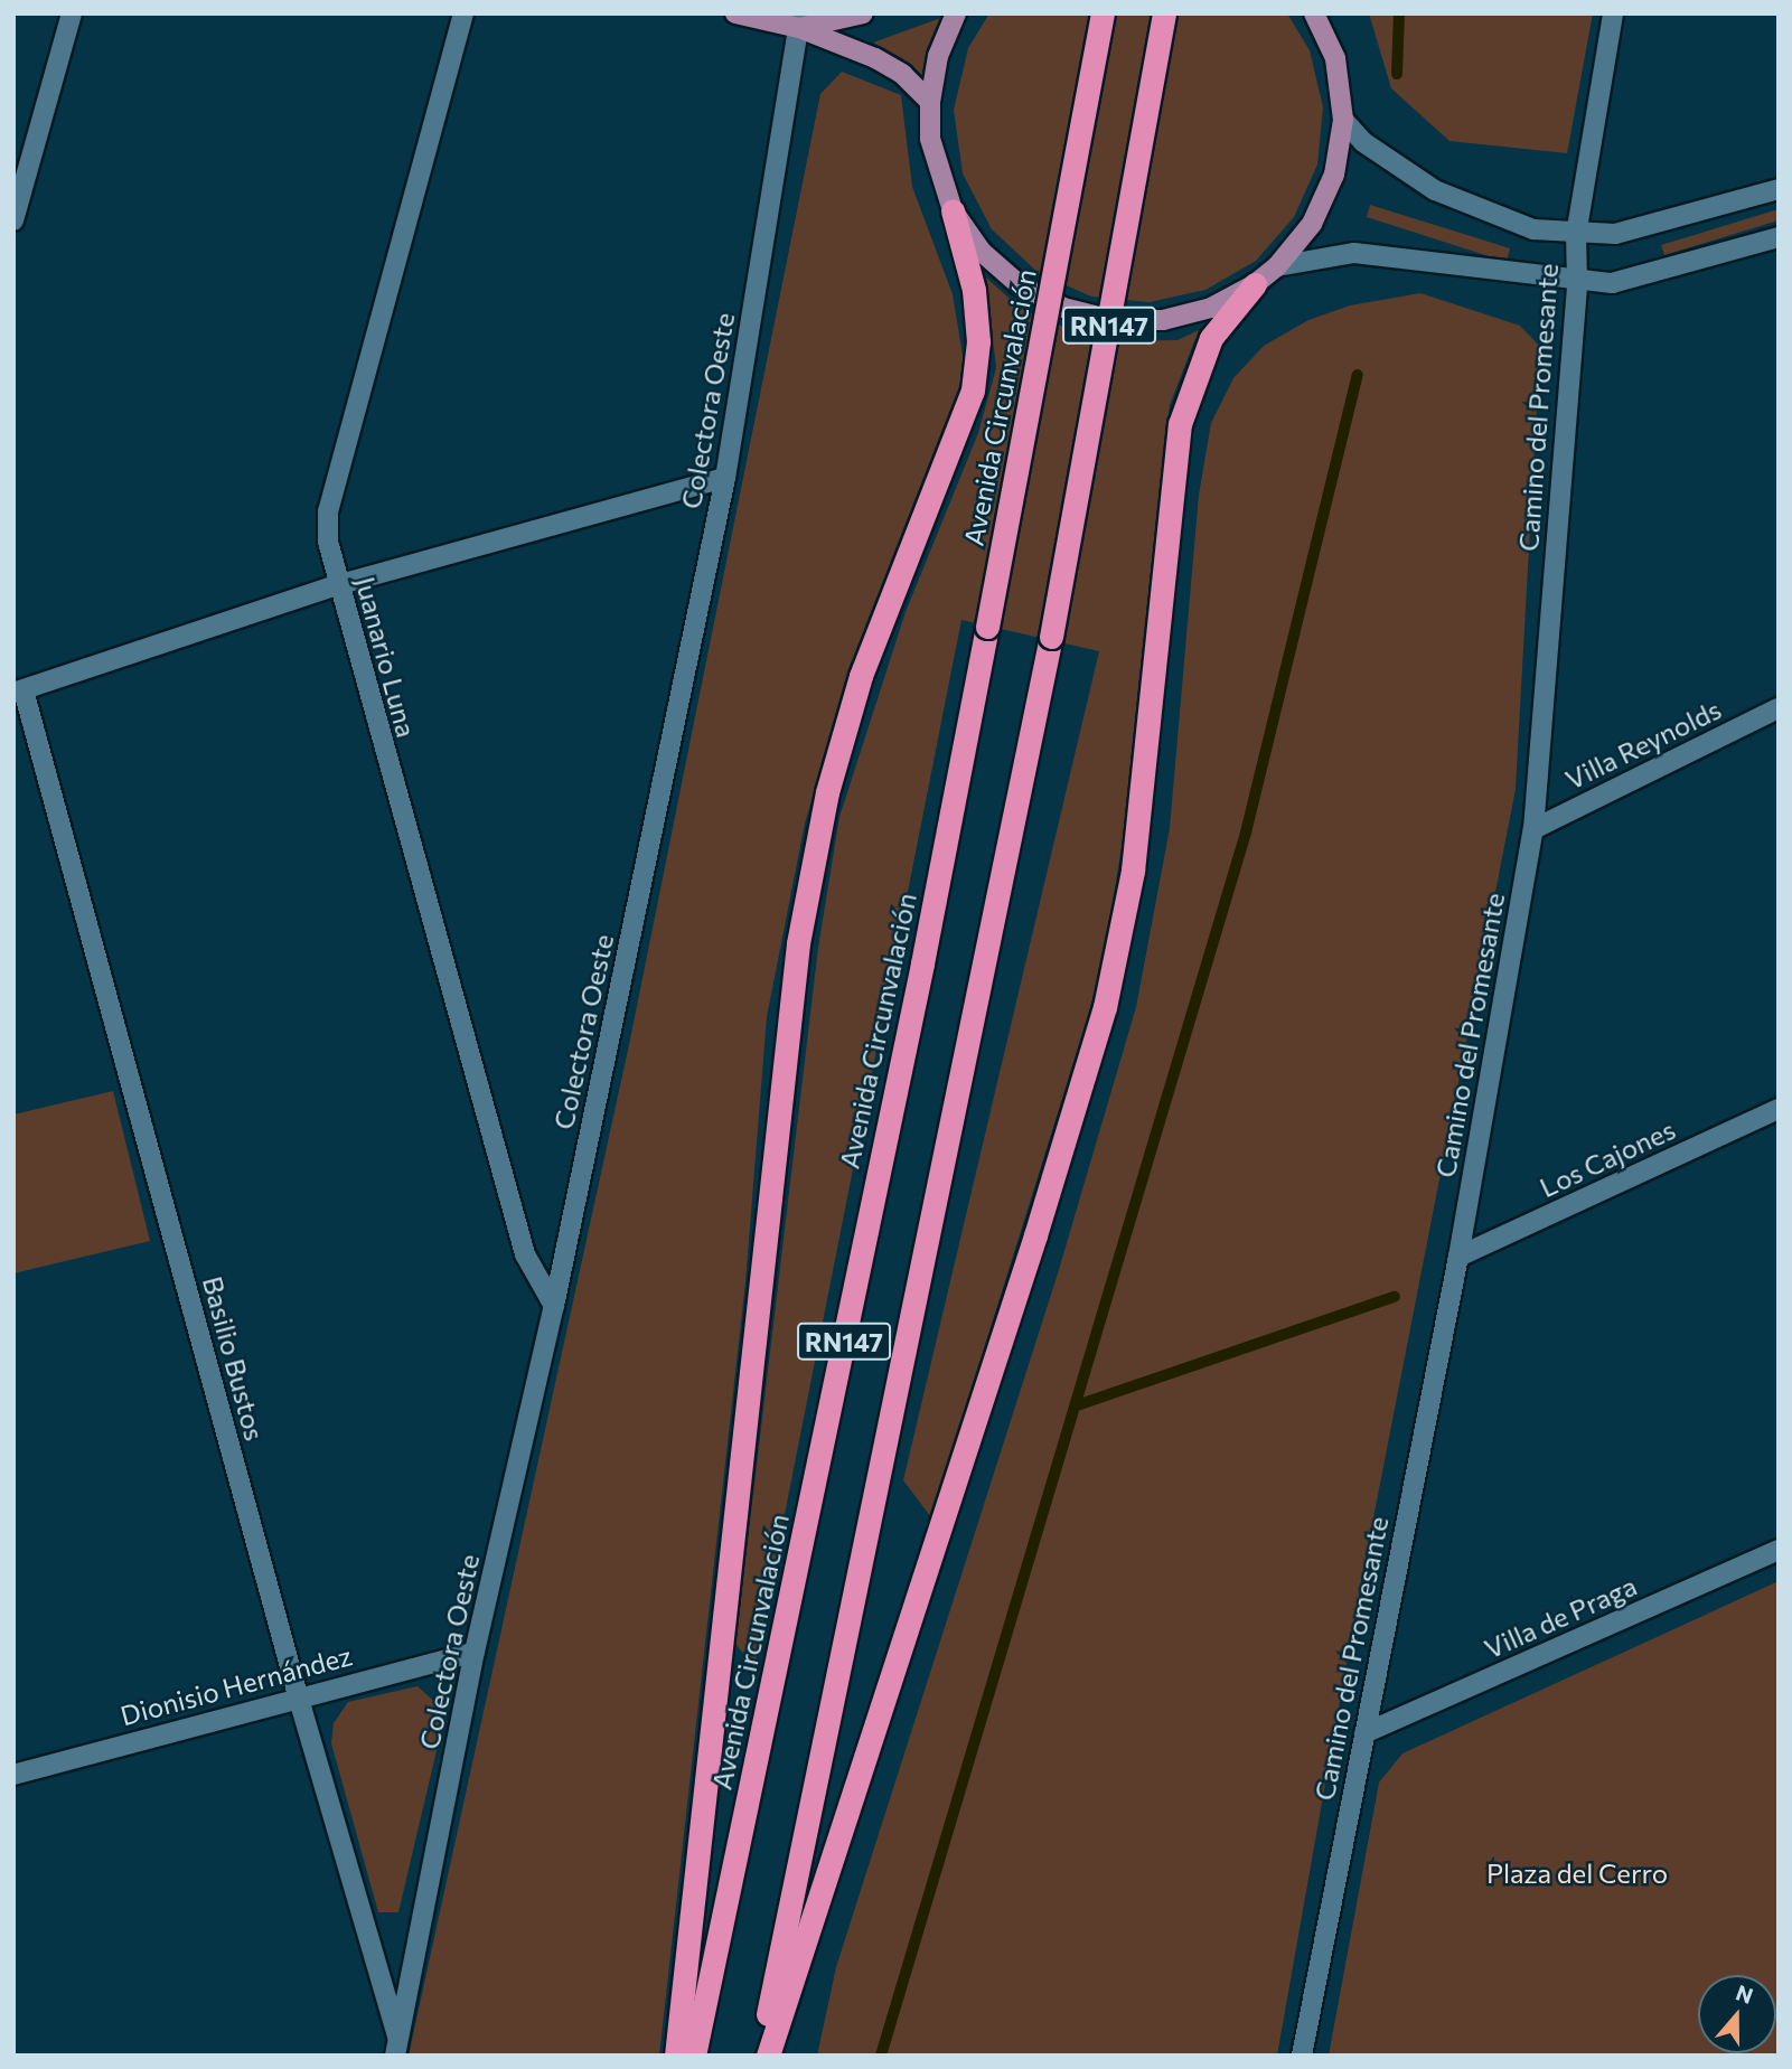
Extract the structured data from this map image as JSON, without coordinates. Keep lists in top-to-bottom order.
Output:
{
  "streets": {
    "highway": ["RN147", "Avenida Circunvalación"],
    "street": [
      "Camino del Promesante",
      "Colectora Oeste",
      "Juanario Luna",
      "Villa Reynolds",
      "Los Cajones",
      "Basilio Bustos",
      "Villa de Praga",
      "Dionisio Hernández"
    ]
  },
  "crossings": [
    ["Camino del Promesante", "Villa Reynolds"],
    ["Camino del Promesante", "Los Cajones"],
    ["Camino del Promesante", "Villa de Praga"],
    ["Colectora Oeste", "Juanario Luna"],
    ["Colectora Oeste", "Basilio Bustos"],
    ["Colectora Oeste", "Dionisio Hernández"],
    ["Basilio Bustos", "Dionisio Hernández"]
  ],
  "parks": ["Plaza del Cerro"],
  "north": "top"
}
